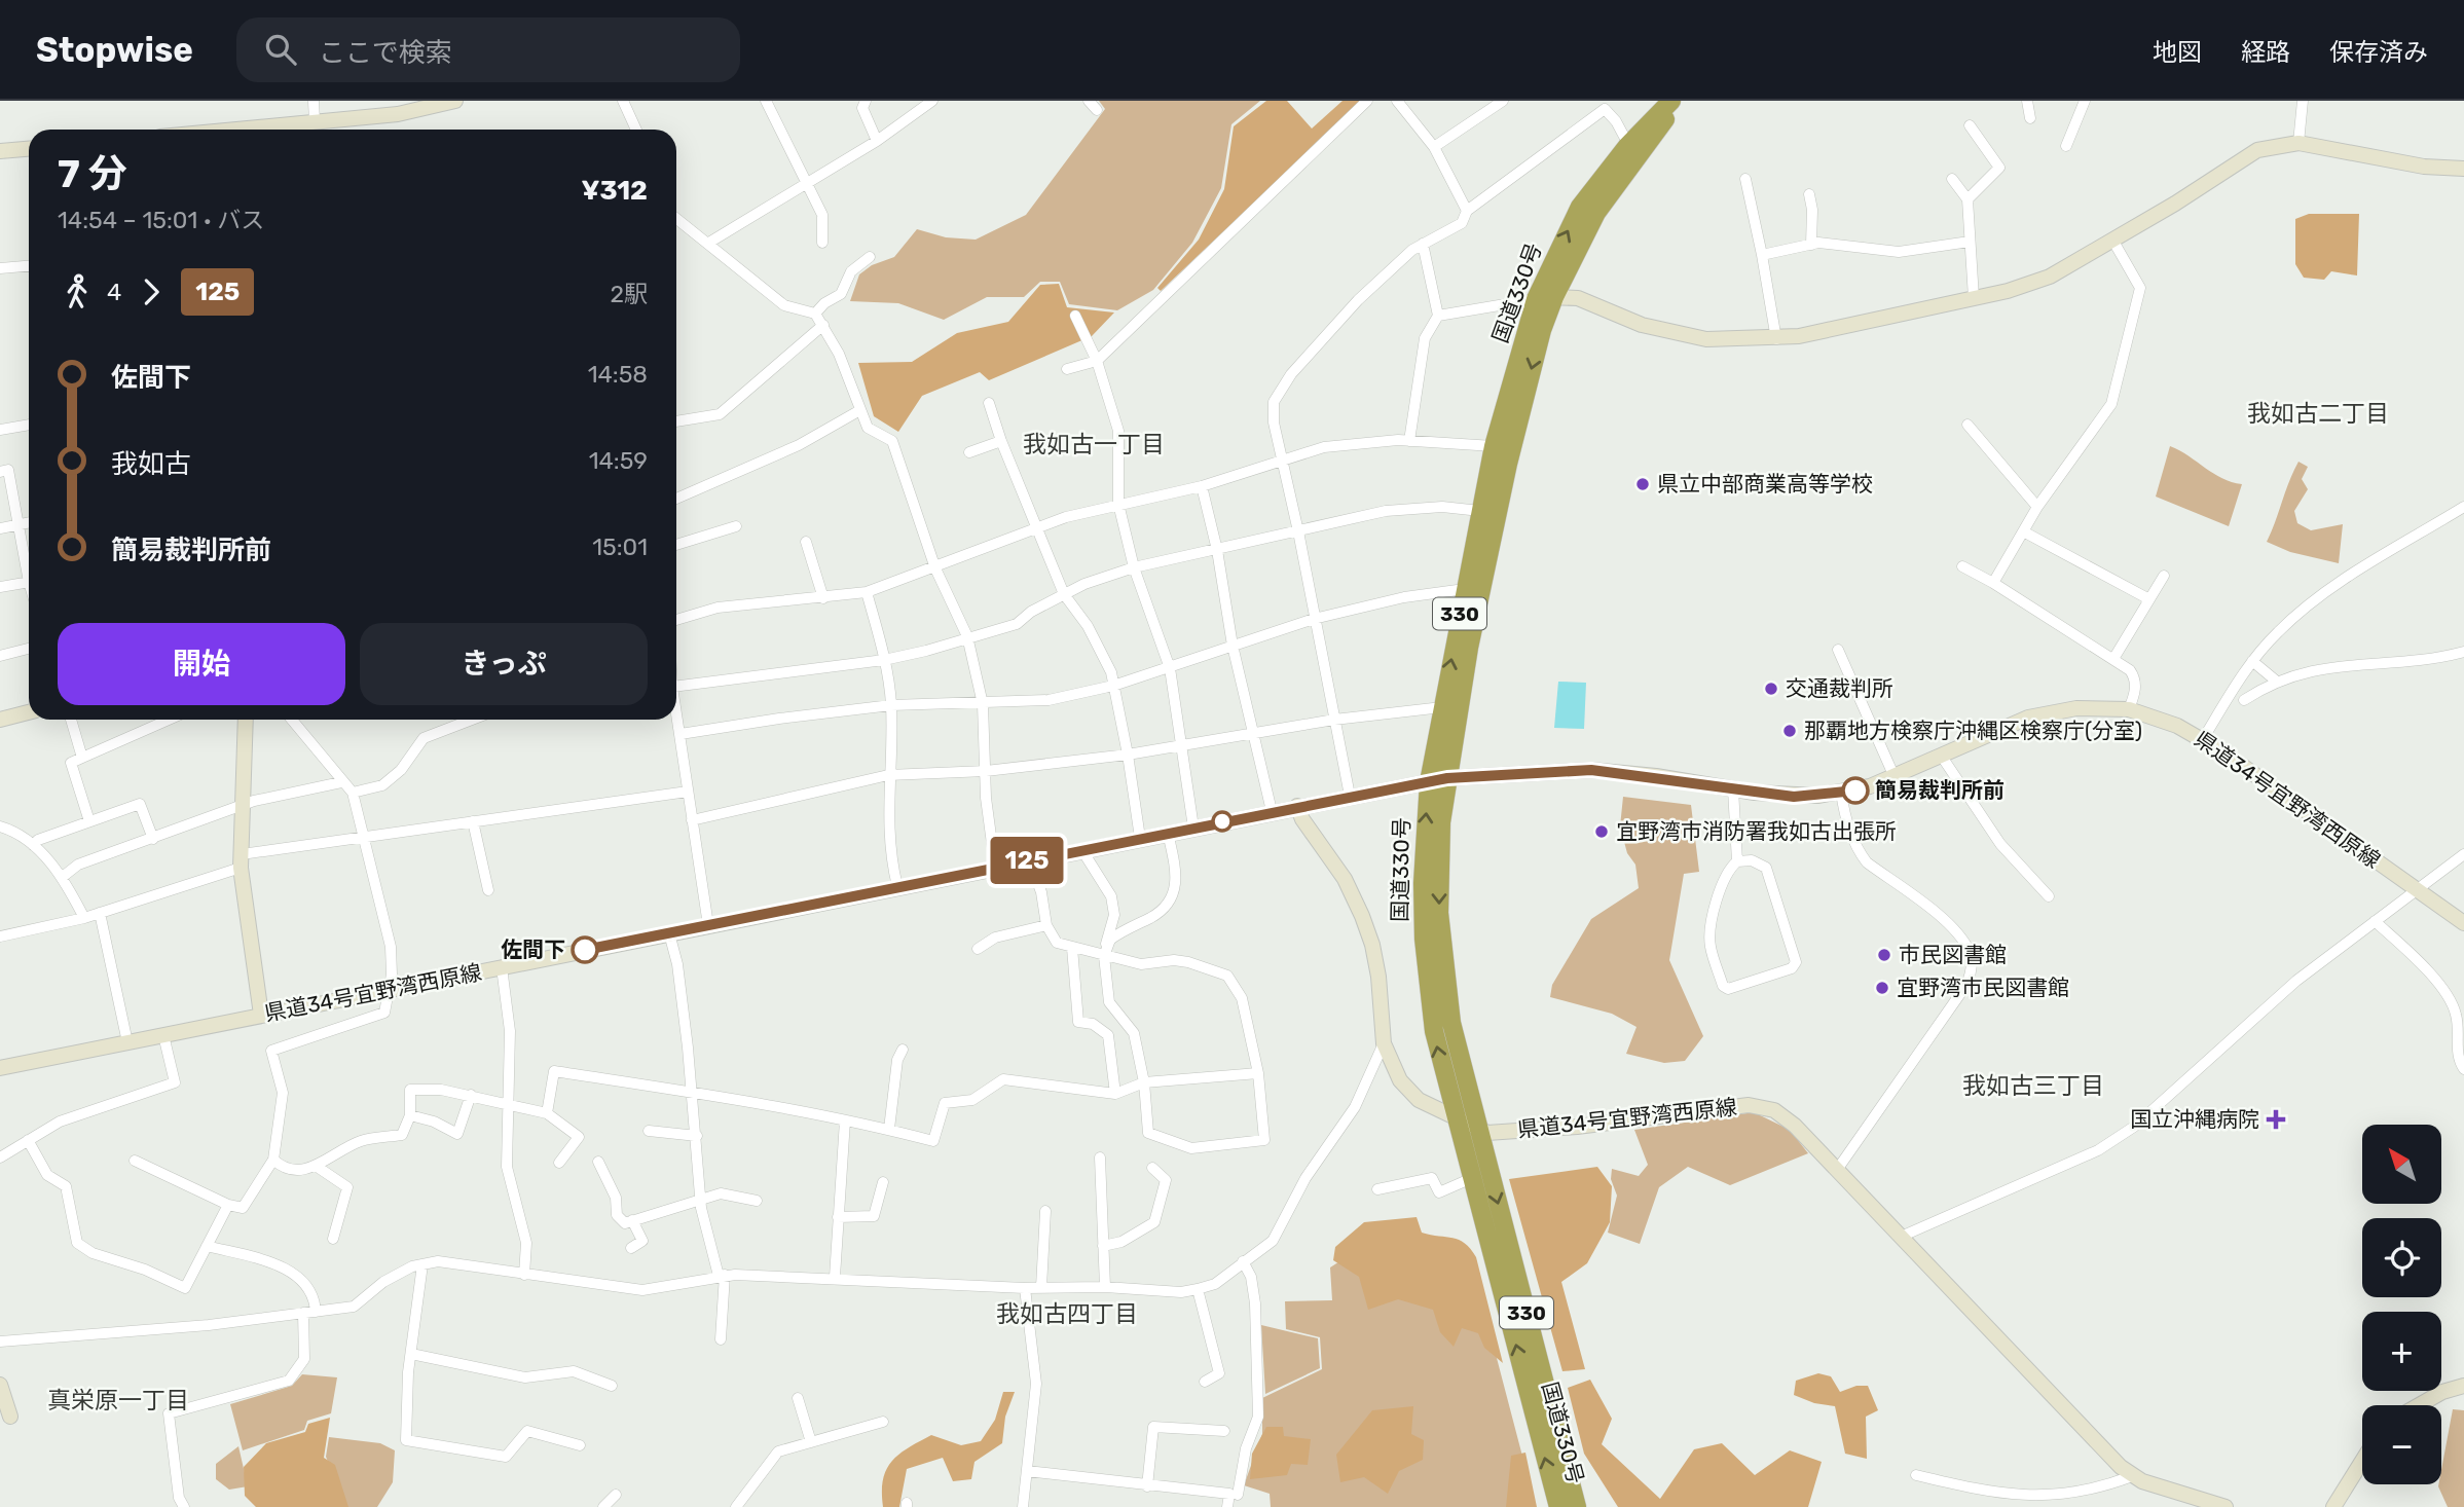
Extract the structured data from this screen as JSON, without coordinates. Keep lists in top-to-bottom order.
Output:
{
  "streets": {
    "highway": ["国道330号", "330"],
    "main road": ["県道34号宜野湾西原線"]
  },
  "crossings": [
    ["国道330号", "県道34号宜野湾西原線"]
  ],
  "districts": [
    "我如古二丁目",
    "我如古一丁目",
    "我如古三丁目",
    "我如古四丁目",
    "真栄原一丁目"
  ],
  "places": {
    "other": [
      "県立中部商業高等学校",
      "交通裁判所",
      "那覇地方検察庁沖縄区検察庁(分室)",
      "簡易裁判所前",
      "宜野湾市消防署我如古出張所",
      "佐間下",
      "市民図書館",
      "宜野湾市民図書館"
    ],
    "health": ["国立沖縄病院"]
  },
  "lines": ["bus line 125"],
  "north": "top left",
  "page": {
    "header": "Stopwise",
    "search": "ここで検索",
    "nav": ["地図", "経路", "保存済み"],
    "on_map": "125",
    "heading": ["7 分", "14:54 – 15:01 · バス", "¥312"],
    "legs": ["4", "125", "2駅"],
    "list": [
      {
        "name": "佐間下",
        "value": "14:58"
      },
      {
        "name": "我如古",
        "value": "14:59"
      },
      {
        "name": "簡易裁判所前",
        "value": "15:01"
      }
    ],
    "buttons": ["開始", "きっぷ"],
    "map_buttons": ["+", "−"]
  }
}
